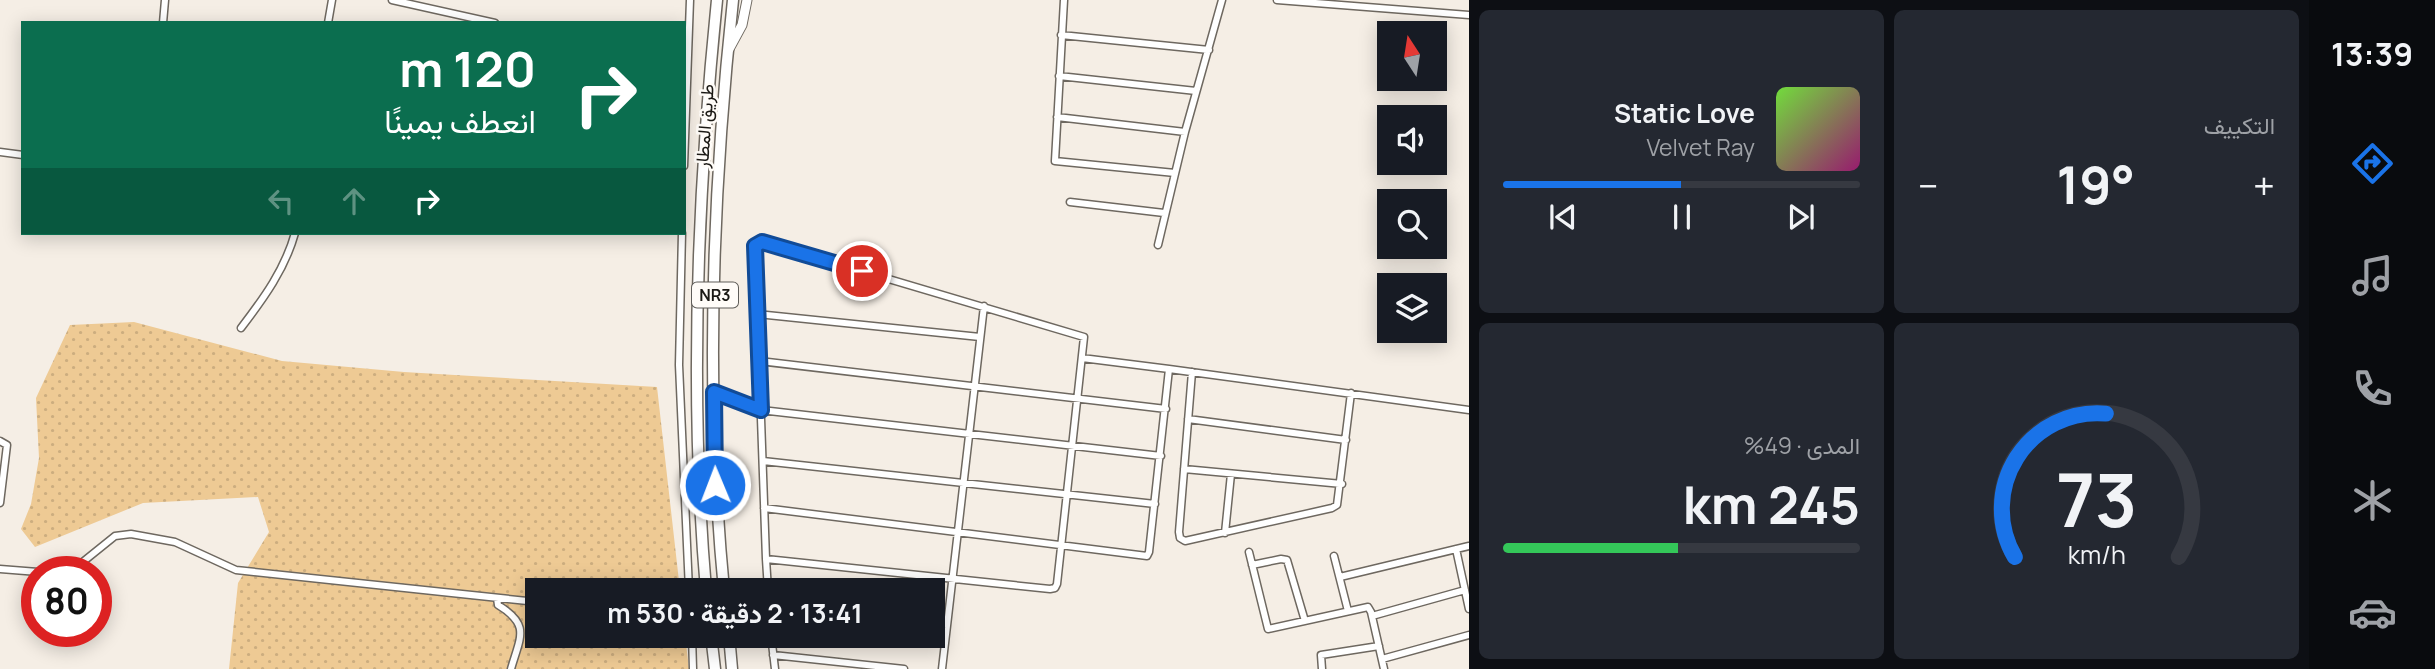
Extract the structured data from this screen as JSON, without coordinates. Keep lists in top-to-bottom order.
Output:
{
  "streets": {
    "highway": ["طريق المطار", "NR3"]
  },
  "north": "top",
  "page": {
    "tabs": "13:39",
    "tile": [
      "التكييف",
      ["المدى · 49%", "245 km"]
    ],
    "turn": ["120 m", "انعطف يمينًا"],
    "song": ["Static Love", "Velvet Ray"],
    "heat": ["−", "19°", "+"],
    "limit": "80",
    "trip": "13:41 · 2 دقيقة · 530 m",
    "gauge": ["73", "km/h"]
  }
}
